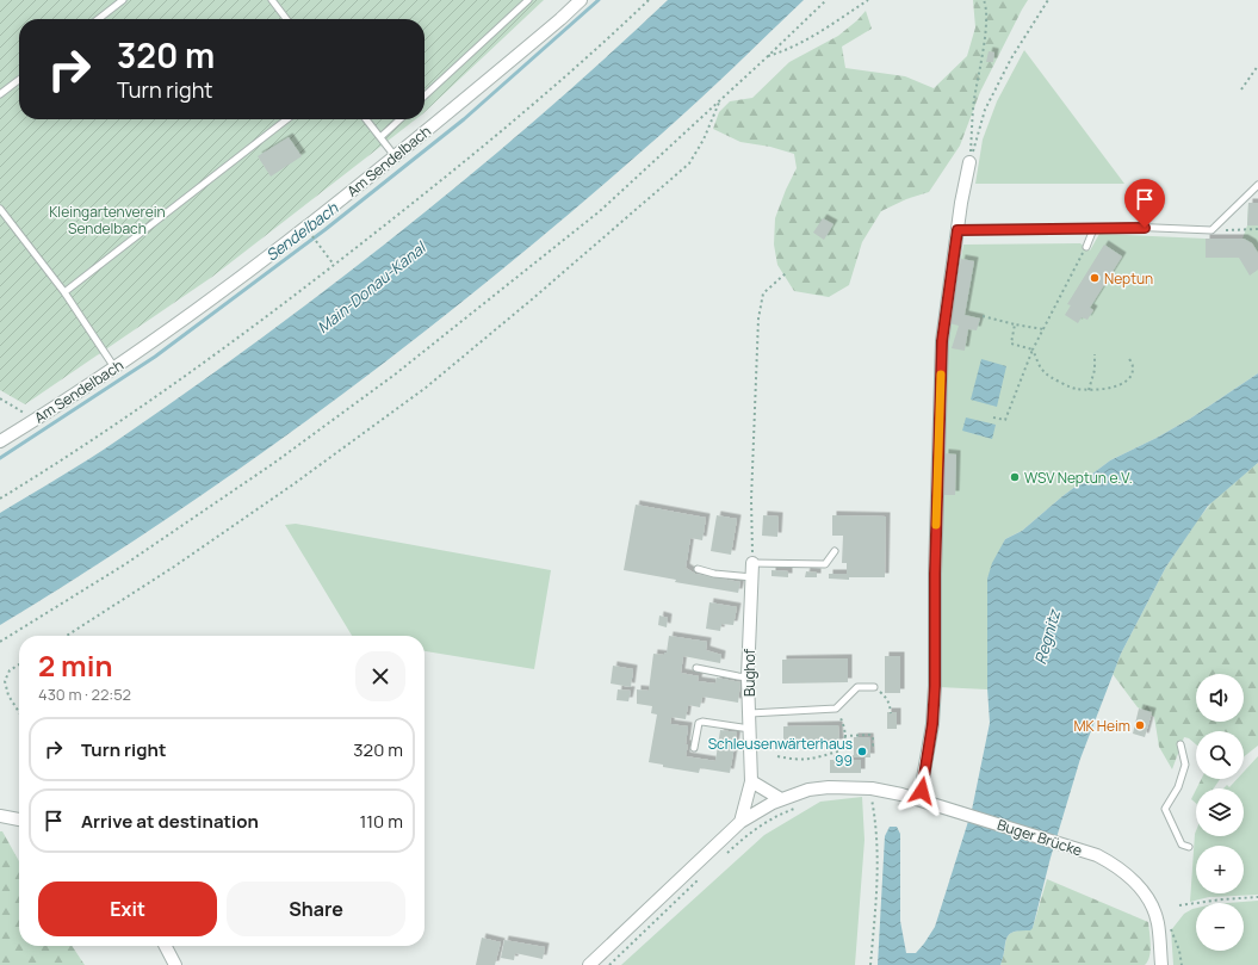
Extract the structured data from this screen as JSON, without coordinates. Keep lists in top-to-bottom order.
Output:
{
  "streets": {
    "street": ["Am Sendelbach", "Bughof", "Buger Brücke"]
  },
  "crossings": [
    ["Bughof", "Buger Brücke"]
  ],
  "water": ["Sendelbach", "Main-Donau-Kanal", "Regnitz"],
  "parks": ["Kleingartenverein Sendelbach"],
  "places": [
    "Neptun",
    "WSV Neptun e.V.",
    "MK Heim",
    "Schleusenwärterhaus 99"
  ],
  "page": {
    "turn": ["320 m", "Turn right"],
    "heading": ["2 min", "430 m · 22:52"],
    "map_buttons": ["+", "−"],
    "list": [
      {
        "name": "Turn right",
        "value": "320 m"
      },
      {
        "name": "Arrive at destination",
        "value": "110 m"
      }
    ],
    "buttons": ["Exit", "Share"]
  }
}
